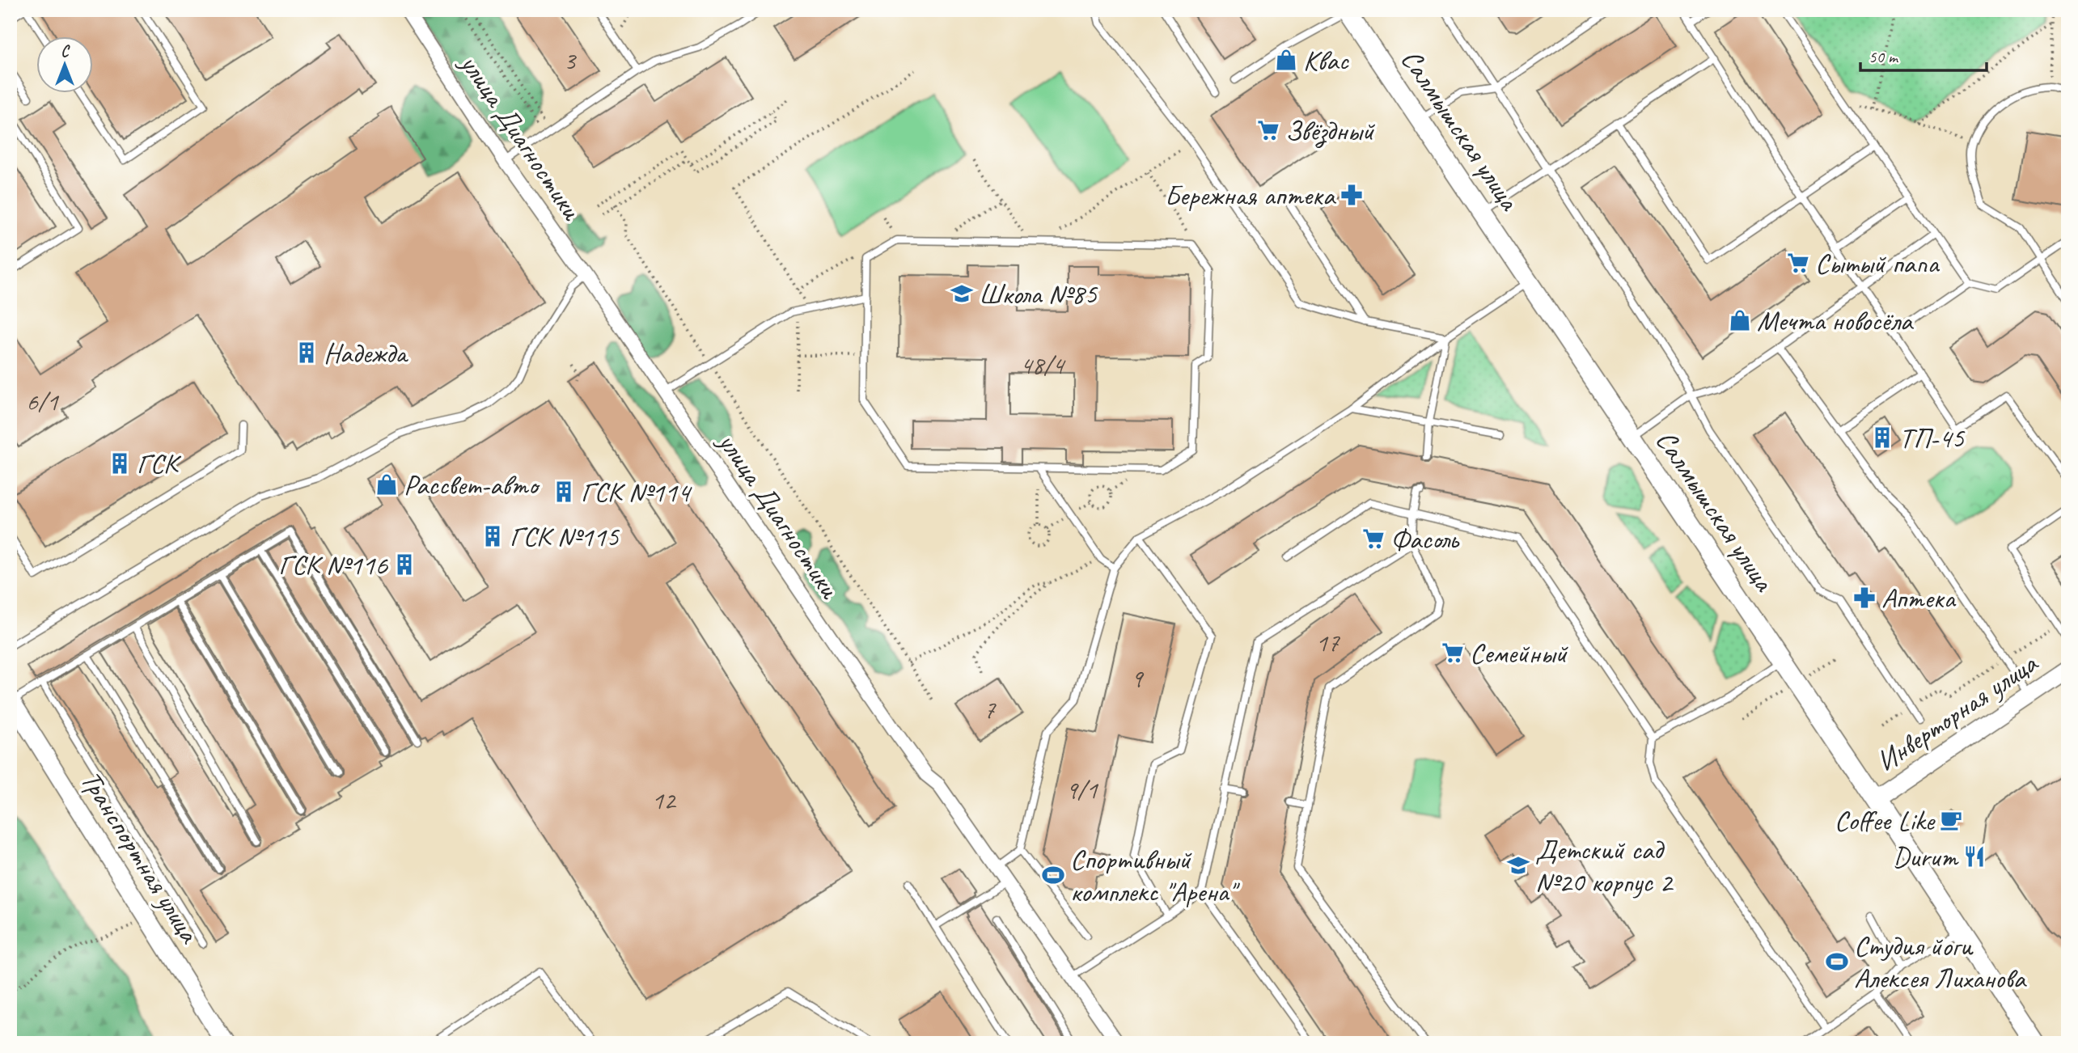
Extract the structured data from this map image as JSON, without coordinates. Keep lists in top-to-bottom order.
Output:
{
  "streets": {
    "main road": ["Салмышская улица"],
    "street": ["улица Диагностики", "Инверторная улица", "Транспортная улица"]
  },
  "crossings": [
    ["Салмышская улица", "Инверторная улица"]
  ],
  "places": {
    "shop": ["Квас", "Мечта новосёла", "Рассвет-авто"],
    "supermarket": [
      "Звёздный",
      "Сытый папа",
      "Фасоль",
      "Семейный"
    ],
    "pharmacy": ["Бережная аптека", "Аптека"],
    "school or university": ["Школа №85", "Детский сад №20 корпус 2"],
    "building": [
      "Надежда",
      "ТП-45",
      "ГСК",
      "ГСК №114",
      "ГСК №115",
      "ГСК №116"
    ],
    "cafe": ["Coffee Like"],
    "restaurant": ["Durum"],
    "sports": ["Спортивный комплекс \"Арена\"", "Студия йоги Алексея Лиханова"]
  },
  "house_numbers": [
    "3",
    "48/4",
    "6/1",
    "17",
    "9",
    "7",
    "9/1",
    "12"
  ],
  "scale_bar": "50 m",
  "north": "top"
}
